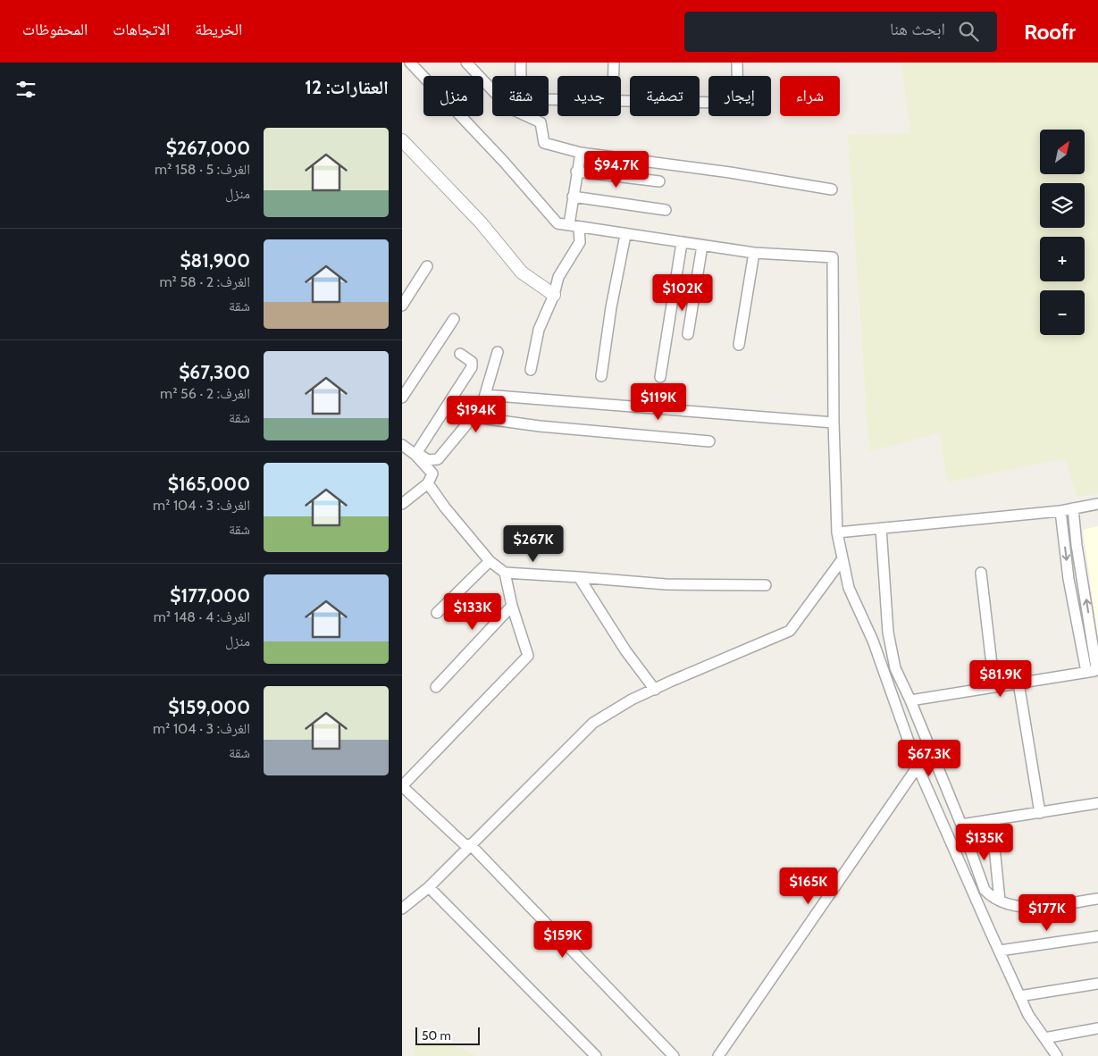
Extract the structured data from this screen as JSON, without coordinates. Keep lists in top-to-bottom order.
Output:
{
  "scale_bar": "50 m",
  "north": "top right",
  "page": {
    "header": "Roofr",
    "search": "ابحث هنا",
    "nav": ["الخريطة", "الاتجاهات", "المحفوظات"],
    "heading": "العقارات: 12",
    "chip": [
      "شراء",
      "إيجار",
      "تصفية",
      "جديد",
      "شقة",
      "منزل"
    ],
    "list": [
      {
        "name": "$267,000",
        "note": "الغرف: 5 · 158 m² · منزل"
      },
      {
        "name": "$81,900",
        "note": "الغرف: 2 · 58 m² · شقة"
      },
      {
        "name": "$67,300",
        "note": "الغرف: 2 · 56 m² · شقة"
      },
      {
        "name": "$165,000",
        "note": "الغرف: 3 · 104 m² · شقة"
      },
      {
        "name": "$177,000",
        "note": "الغرف: 4 · 148 m² · منزل"
      },
      {
        "name": "$159,000",
        "note": "الغرف: 3 · 104 m² · شقة"
      }
    ],
    "map_buttons": ["+", "−"],
    "price": [
      "$94.7K",
      "$102K",
      "$119K",
      "$194K",
      "$267K",
      "$133K",
      "$81.9K",
      "$67.3K",
      "$135K",
      "$165K",
      "$177K",
      "$159K"
    ],
    "scale": "50 m"
  }
}
